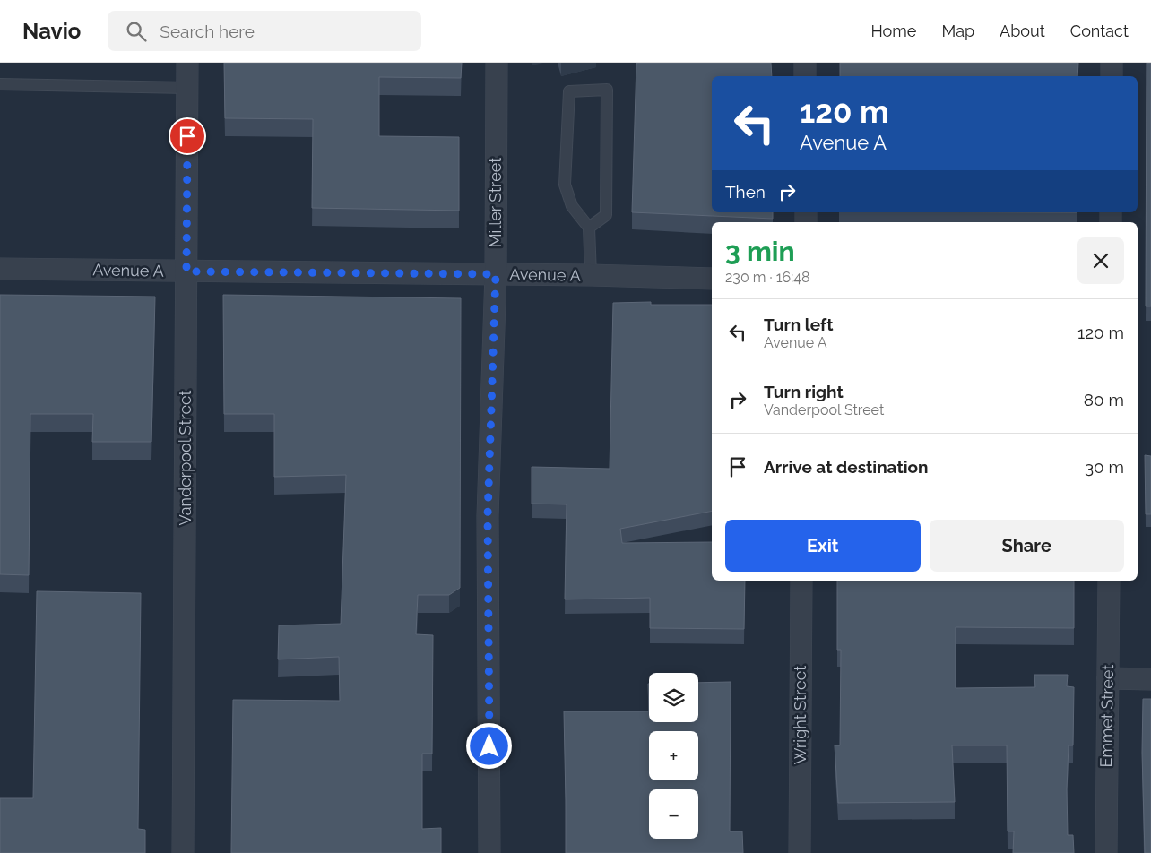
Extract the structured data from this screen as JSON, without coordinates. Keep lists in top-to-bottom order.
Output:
{
  "streets": {
    "street": [
      "Miller Street",
      "Avenue A",
      "Vanderpool Street",
      "Wright Street",
      "Emmet Street"
    ]
  },
  "crossings": [
    ["Miller Street", "Avenue A"],
    ["Avenue A", "Vanderpool Street"]
  ],
  "page": {
    "header": "Navio",
    "search": "Search here",
    "nav": [
      "Home",
      "Map",
      "About",
      "Contact"
    ],
    "turn": ["120 m", "Avenue A"],
    "then": "Then",
    "heading": ["3 min", "230 m · 16:48"],
    "list": [
      {
        "name": "Turn left",
        "note": "Avenue A",
        "value": "120 m"
      },
      {
        "name": "Turn right",
        "note": "Vanderpool Street",
        "value": "80 m"
      },
      {
        "name": "Arrive at destination",
        "value": "30 m"
      }
    ],
    "buttons": ["Exit", "Share"],
    "map_buttons": ["+", "−"]
  }
}
